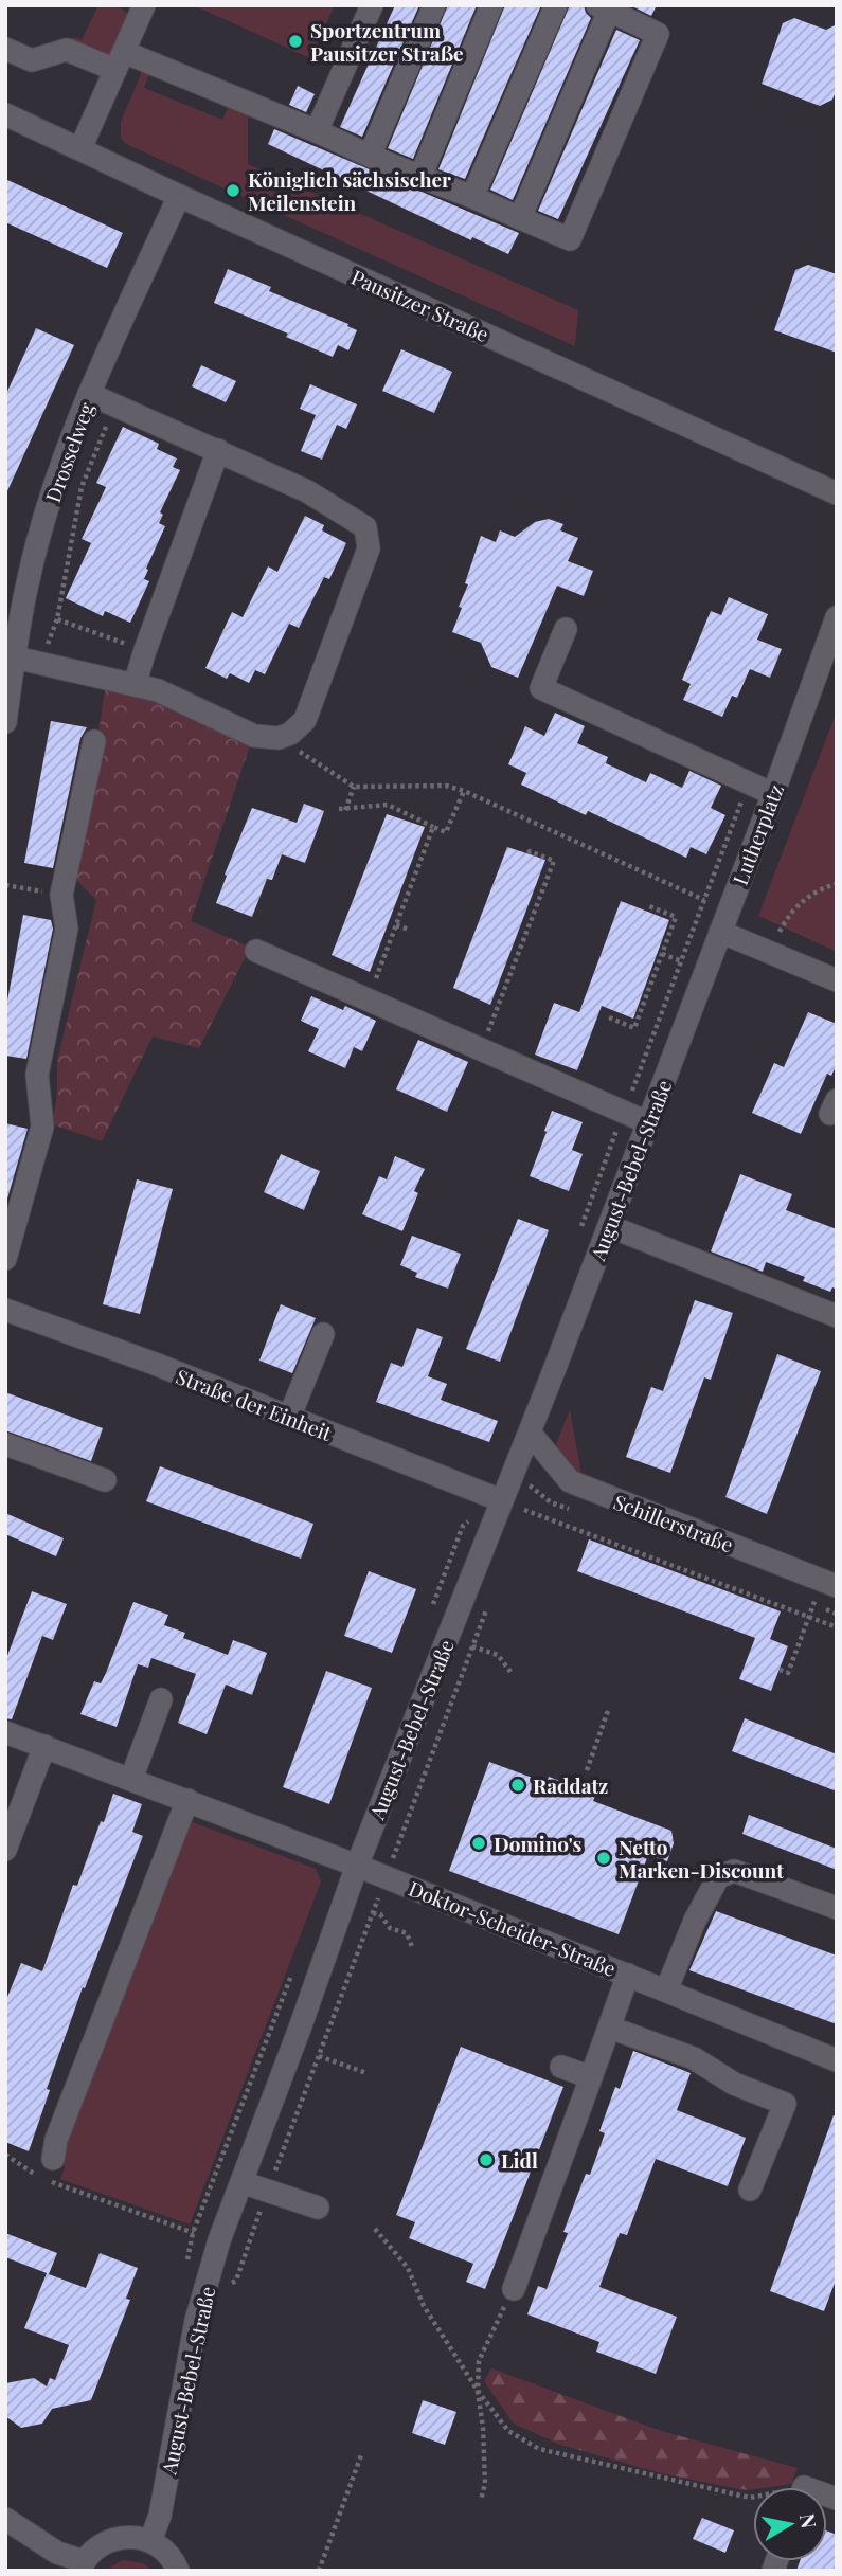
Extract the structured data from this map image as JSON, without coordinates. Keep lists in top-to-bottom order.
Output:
{
  "streets": {
    "street": [
      "Pausitzer Straße",
      "Drosselweg",
      "Lutherplatz",
      "August-Bebel-Straße",
      "Straße der Einheit",
      "Schillerstraße",
      "Doktor-Scheider-Straße"
    ]
  },
  "crossings": [
    ["Pausitzer Straße", "Drosselweg"],
    ["Lutherplatz", "August-Bebel-Straße"],
    ["August-Bebel-Straße", "Straße der Einheit"],
    ["August-Bebel-Straße", "Schillerstraße"],
    ["August-Bebel-Straße", "Doktor-Scheider-Straße"]
  ],
  "places": [
    "Sportzentrum Pausitzer Straße",
    "Königlich sächsischer Meilenstein",
    "Raddatz",
    "Domino's",
    "Netto Marken-Discount",
    "Lidl"
  ],
  "north": "right"
}
